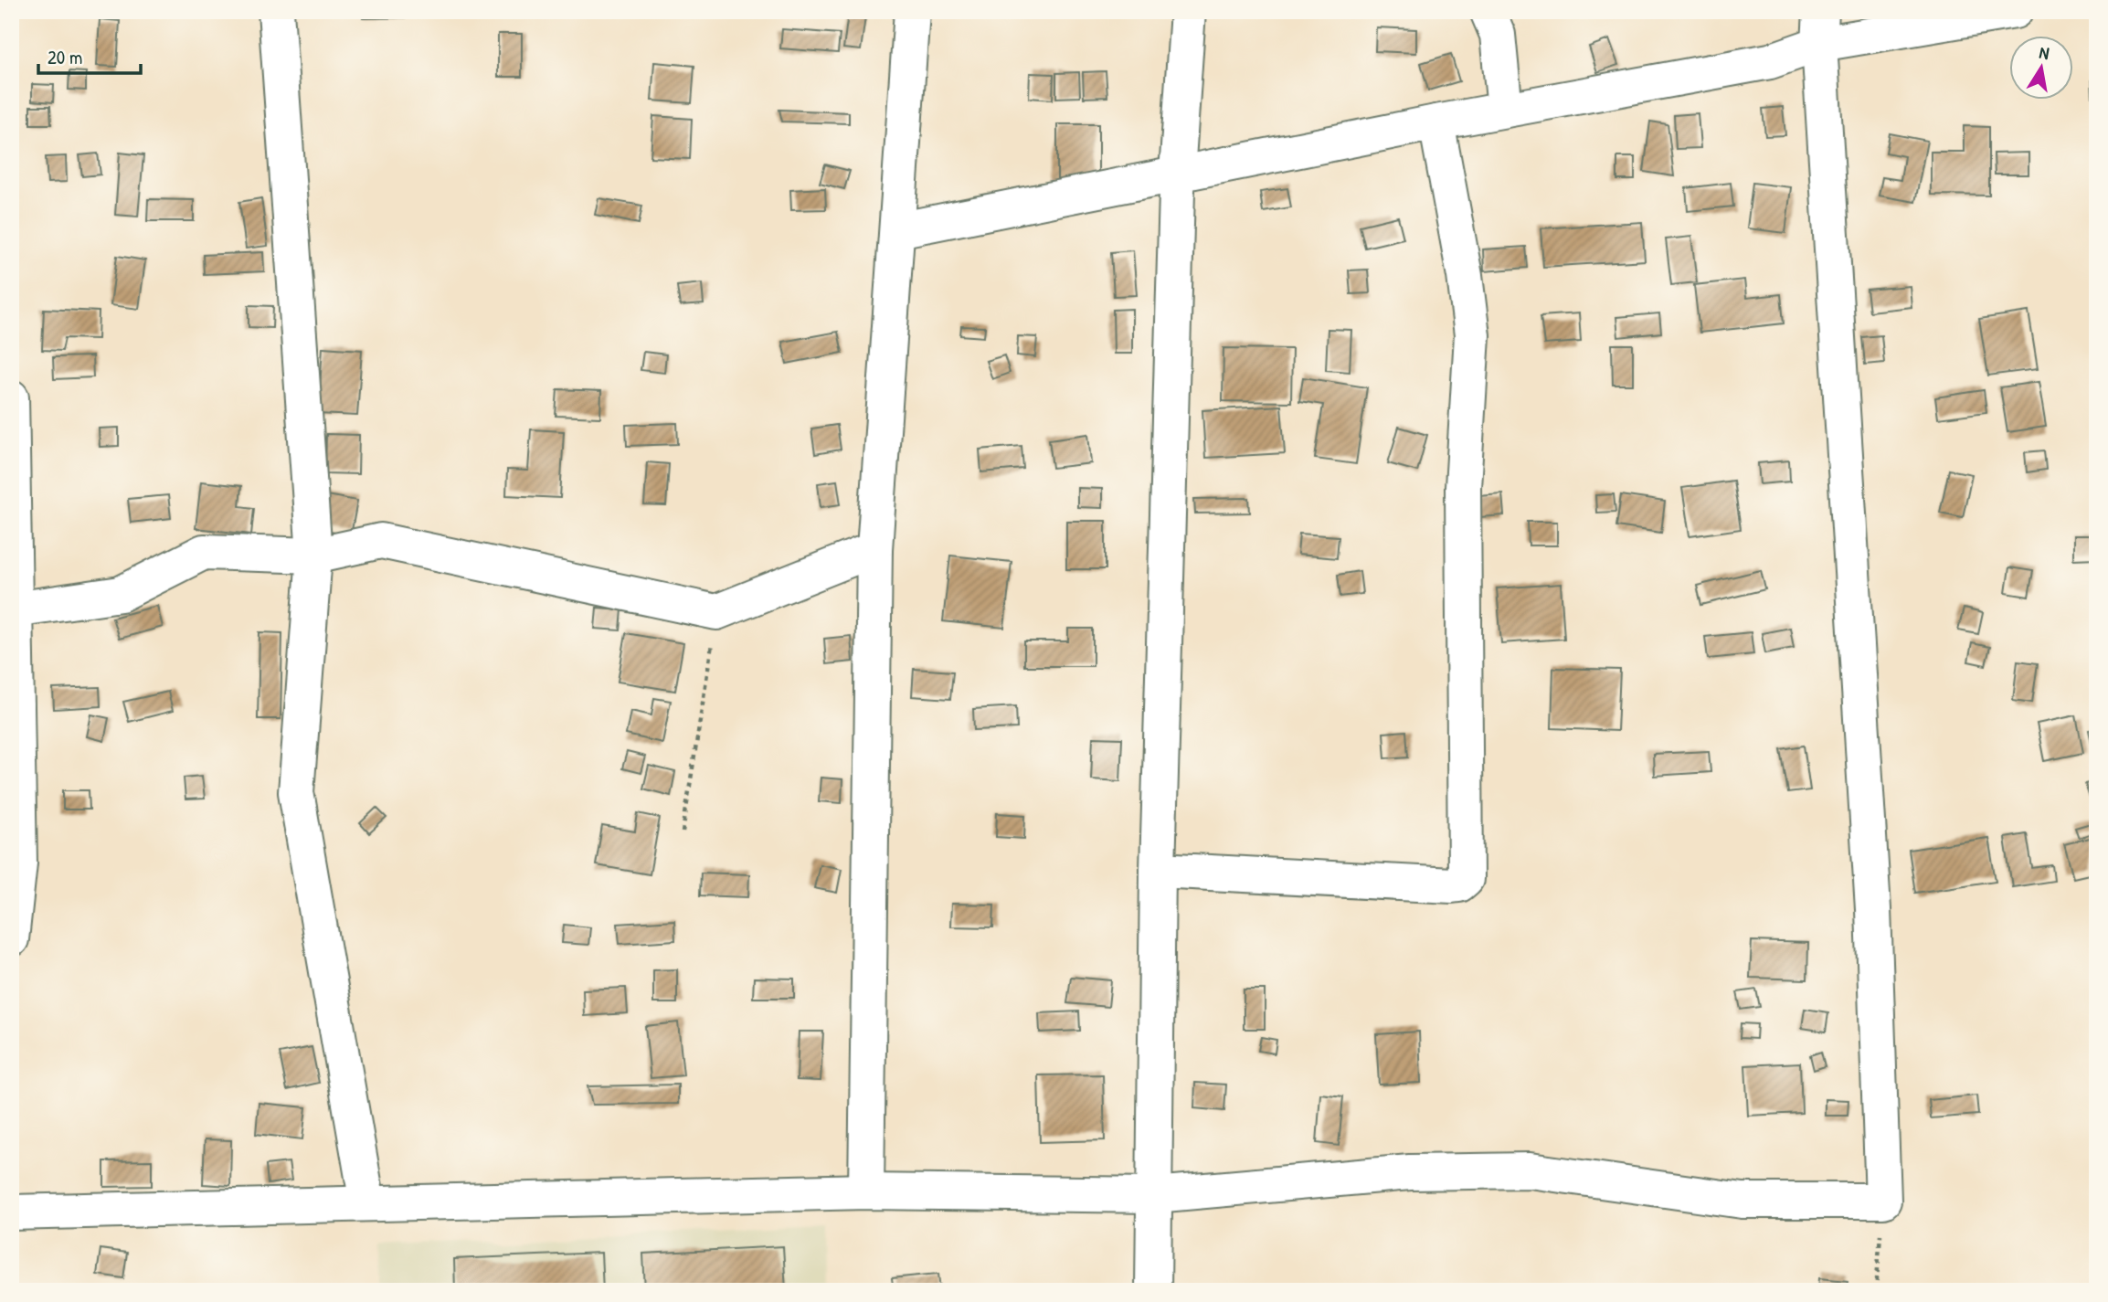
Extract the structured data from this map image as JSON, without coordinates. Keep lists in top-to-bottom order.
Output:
{
  "scale_bar": "20 m",
  "north": "top"
}
